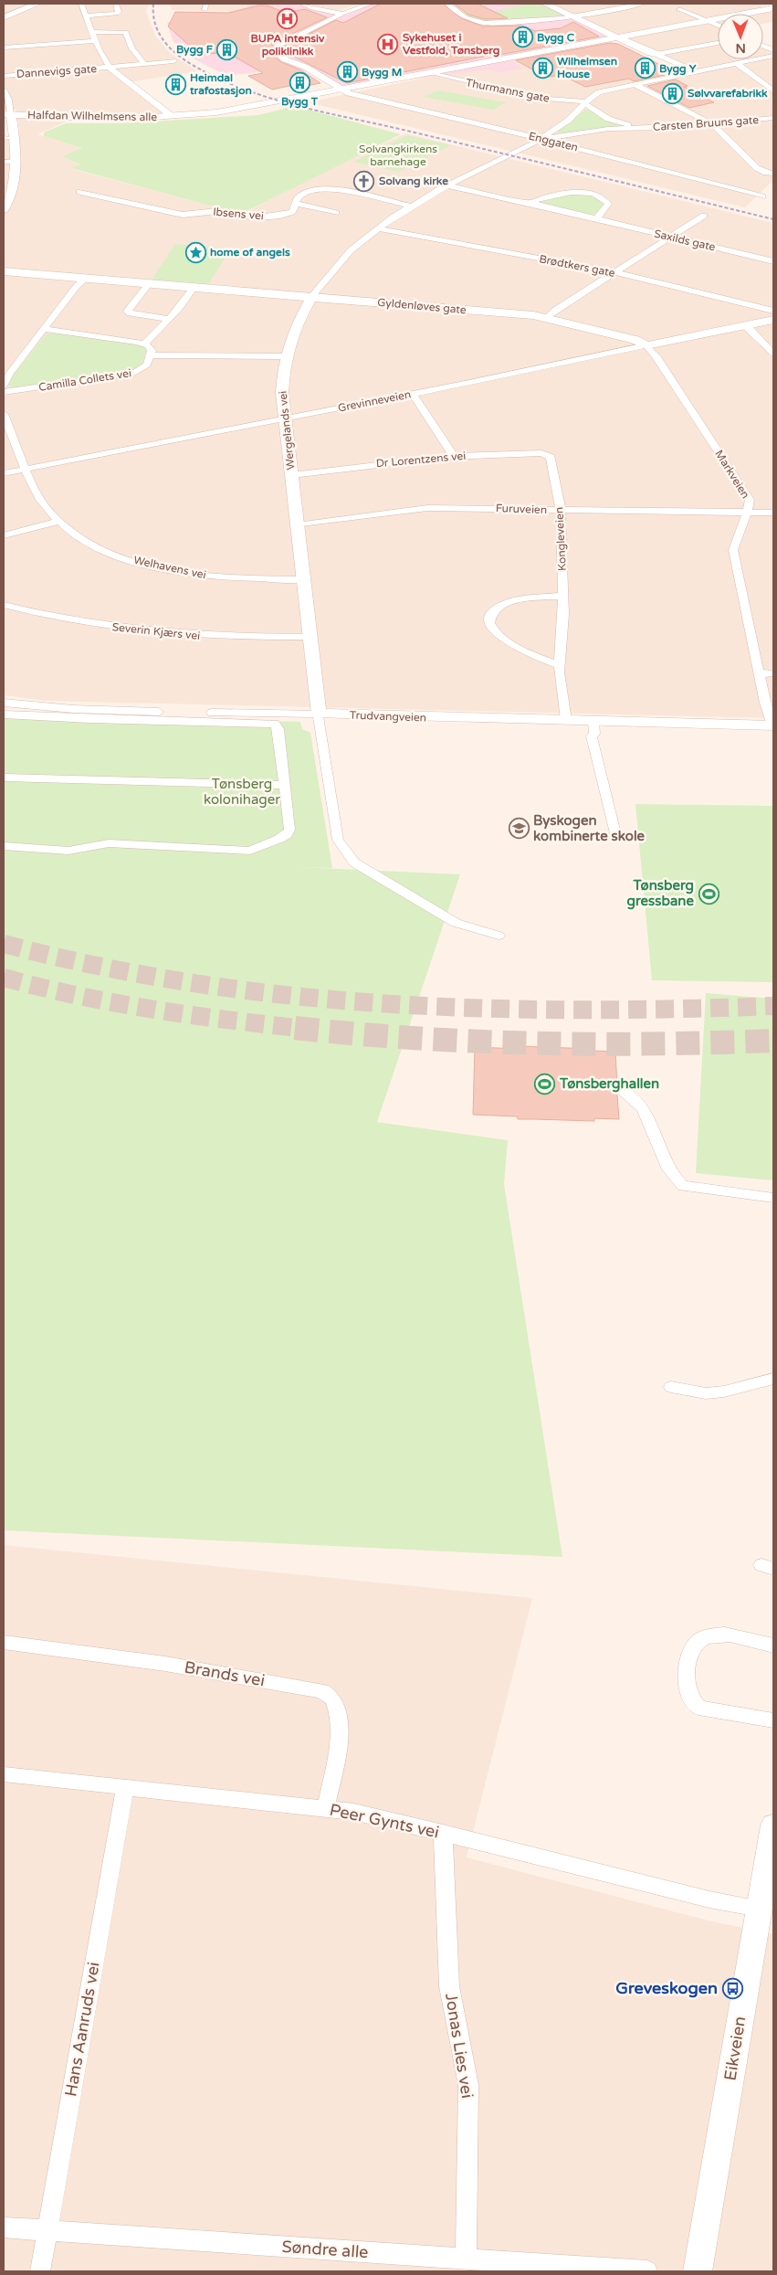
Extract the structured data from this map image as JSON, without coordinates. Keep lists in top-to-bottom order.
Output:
{
  "streets": {
    "main road": [
      "Halfdan Wilhelmsens alle",
      "Gyldenløves gate",
      "Grevinneveien",
      "Wergelands vei",
      "Trudvangveien",
      "Eikveien"
    ],
    "street": [
      "Dannevigs gate",
      "Thurmanns gate",
      "Carsten Bruuns gate",
      "Enggaten",
      "Ibsens vei",
      "Saxilds gate",
      "Brødtkers gate",
      "Camilla Collets vei",
      "Dr Lorentzens vei",
      "Markveien",
      "Furuveien",
      "Kongleveien",
      "Welhavens vei",
      "Severin Kjærs vei",
      "Brands vei",
      "Peer Gynts vei",
      "Hans Aanruds vei",
      "Jonas Lies vei",
      "Søndre alle"
    ]
  },
  "crossings": [
    ["Thurmanns gate", "Halfdan Wilhelmsens alle"],
    ["Thurmanns gate", "Carsten Bruuns gate"],
    ["Halfdan Wilhelmsens alle", "Enggaten"],
    ["Carsten Bruuns gate", "Enggaten"],
    ["Carsten Bruuns gate", "Wergelands vei"],
    ["Enggaten", "Wergelands vei"],
    ["Ibsens vei", "Wergelands vei"],
    ["Saxilds gate", "Wergelands vei"],
    ["Brødtkers gate", "Wergelands vei"],
    ["Gyldenløves gate", "Grevinneveien"],
    ["Gyldenløves gate", "Wergelands vei"],
    ["Gyldenløves gate", "Markveien"],
    ["Grevinneveien", "Wergelands vei"],
    ["Grevinneveien", "Markveien"],
    ["Grevinneveien", "Welhavens vei"],
    ["Wergelands vei", "Dr Lorentzens vei"],
    ["Wergelands vei", "Furuveien"],
    ["Wergelands vei", "Welhavens vei"],
    ["Wergelands vei", "Severin Kjærs vei"],
    ["Wergelands vei", "Trudvangveien"],
    ["Dr Lorentzens vei", "Kongleveien"],
    ["Markveien", "Furuveien"],
    ["Markveien", "Trudvangveien"],
    ["Furuveien", "Kongleveien"],
    ["Kongleveien", "Trudvangveien"],
    ["Brands vei", "Peer Gynts vei"],
    ["Peer Gynts vei", "Hans Aanruds vei"],
    ["Peer Gynts vei", "Jonas Lies vei"],
    ["Peer Gynts vei", "Eikveien"],
    ["Hans Aanruds vei", "Søndre alle"],
    ["Jonas Lies vei", "Søndre alle"]
  ],
  "parks": ["Solvangkirkens barnehage", "Tønsberg kolonihager"],
  "places": {
    "hospital": ["BUPA intensiv poliklinikk", "Sykehuset i Vestfold, Tønsberg"],
    "building": [
      "Bygg C",
      "Bygg F",
      "Wilhelmsen House",
      "Bygg Y",
      "Bygg M",
      "Bygg T",
      "Heimdal trafostasjon",
      "Sølvvarefabrikk"
    ],
    "church": ["Solvang kirke"],
    "place": ["home of angels"],
    "school or university": ["Byskogen kombinerte skole"],
    "sports": ["Tønsberg gressbane", "Tønsberghallen"],
    "bus stop": ["Greveskogen"]
  },
  "north": "bottom"
}
